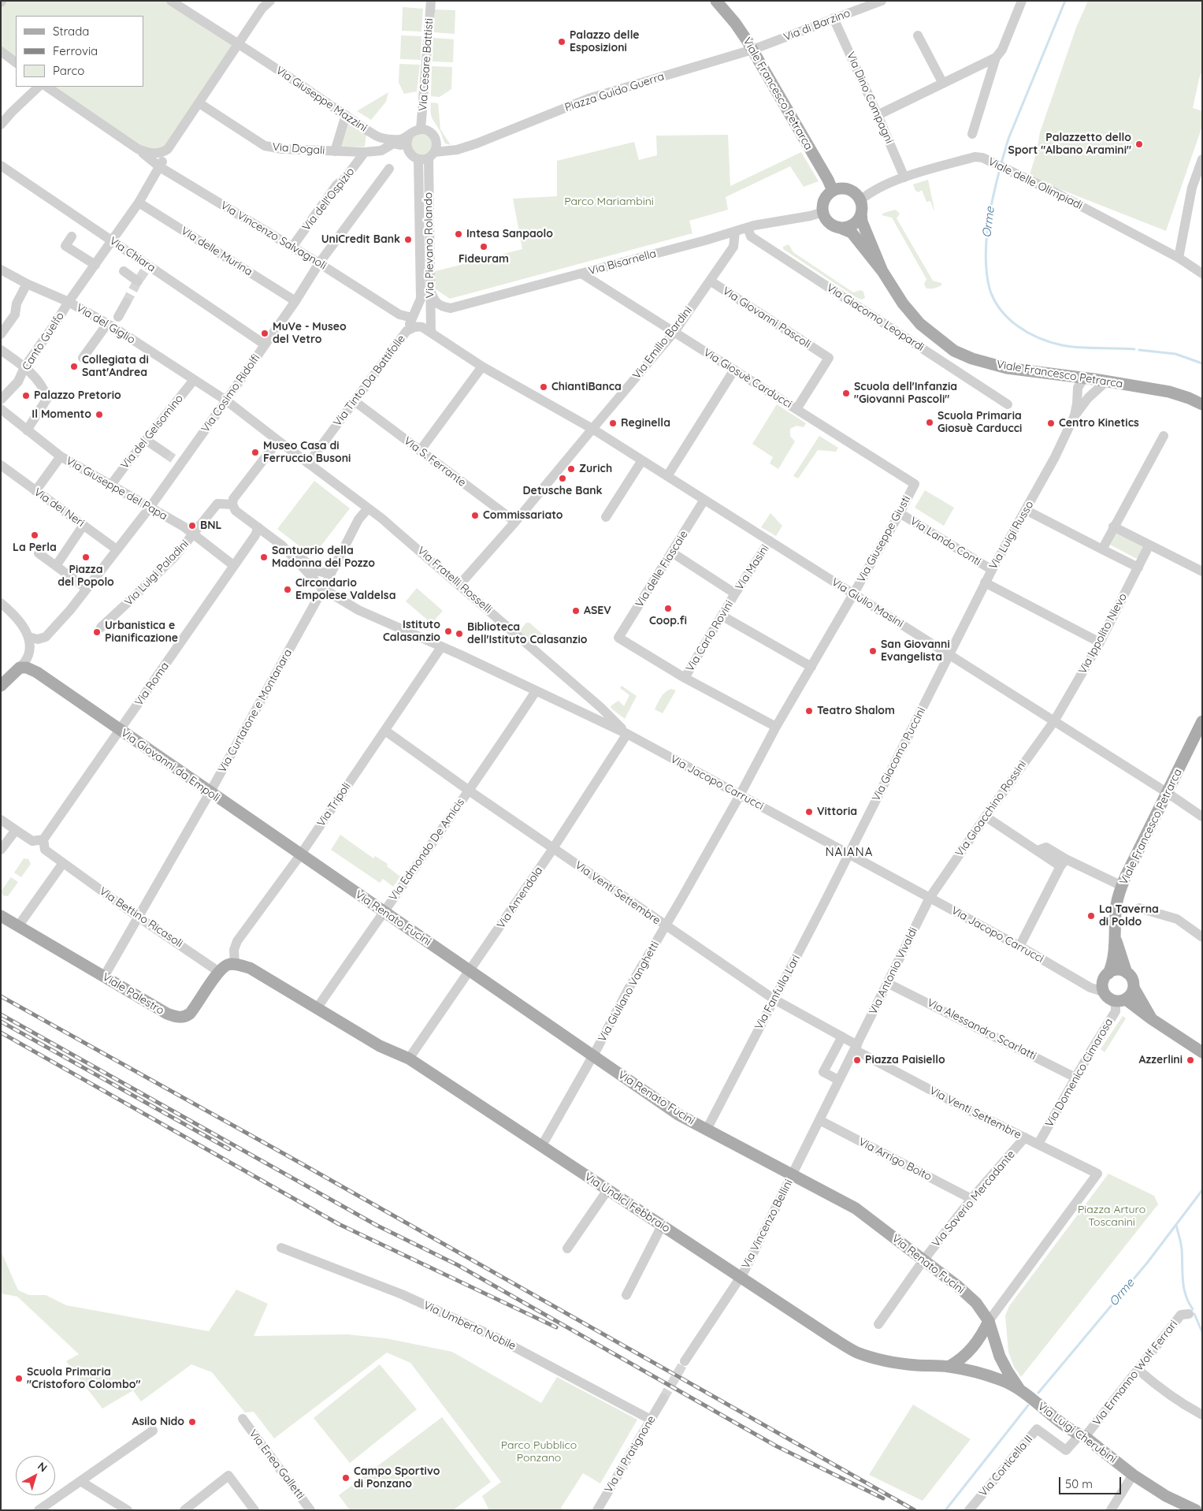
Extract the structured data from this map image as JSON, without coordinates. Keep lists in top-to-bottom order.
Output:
{
  "streets": {
    "main road": [
      "Viale Francesco Petrarca",
      "Via Giovanni da Empoli",
      "Via Renato Fucini",
      "Viale Palestro",
      "Via Undici Febbraio",
      "Via Luigi Cherubini"
    ],
    "street": [
      "Via di Barzino",
      "Via Cesare Battisti",
      "Piazza Guido Guerra",
      "Via Dino Compagni",
      "Via Giuseppe Mazzini",
      "Via Dogali",
      "Viale delle Olimpiadi",
      "Via dell'Ospizio",
      "Via Vincenzo Salvagnoli",
      "Via Pievano Rolando",
      "Via delle Murina",
      "Via Chiara",
      "Via Bisarnella",
      "Via Giovanni Pascoli",
      "Via Giacomo Leopardi",
      "Via del Giglio",
      "Canto Guelfo",
      "Via Emilio Bardini",
      "Via Giosuè Carducci",
      "Via Tinto Da Battifolle",
      "Via Cosimo Ridolfi",
      "Via del Gelsomino",
      "Via S. Ferrante",
      "Via Giuseppe del Papa",
      "Via dei Neri",
      "Via Luigi Russo",
      "Via Giuseppe Giusti",
      "Via Lando Conti",
      "Via Masini",
      "Via delle Fiascaie",
      "Via Luigi Paladini",
      "Via Fratelli Rosselli",
      "Via Giulio Masini",
      "Via Ippolito Nievo",
      "Via Carlo Rovini",
      "Via Roma",
      "Via Curtatone e Montanara",
      "Via Giacomo Puccini",
      "Via Jacopo Carrucci",
      "Via Tripoli",
      "Via Gioacchino Rossini",
      "Via Edmondo De Amicis",
      "Via Venti Settembre",
      "Via Amendola",
      "Via Bettino Ricasoli",
      "Via Antonio Vivaldi",
      "Via Giuliano Vanghetti",
      "Via Fanfulla Lari",
      "Via Alessandro Scarlatti",
      "Via Domenico Cimarosa",
      "Via Arrigo Boito",
      "Via Saverio Mercadante",
      "Via Vincenzo Bellini",
      "Via Umberto Nobile",
      "Via Ermanno Wolf Ferrari",
      "Via di Pratignone",
      "Via Enea Galletti",
      "Via Corticella II"
    ]
  },
  "crossings": [
    ["Via di Barzino", "Piazza Guido Guerra"],
    ["Via di Barzino", "Viale Francesco Petrarca"],
    ["Via di Barzino", "Via Dino Compagni"],
    ["Via Cesare Battisti", "Piazza Guido Guerra"],
    ["Via Cesare Battisti", "Via Giuseppe Mazzini"],
    ["Via Cesare Battisti", "Via Dogali"],
    ["Via Cesare Battisti", "Via Pievano Rolando"],
    ["Piazza Guido Guerra", "Viale Francesco Petrarca"],
    ["Piazza Guido Guerra", "Via Giuseppe Mazzini"],
    ["Piazza Guido Guerra", "Via Dogali"],
    ["Piazza Guido Guerra", "Via Pievano Rolando"],
    ["Viale Francesco Petrarca", "Viale delle Olimpiadi"],
    ["Viale Francesco Petrarca", "Via Bisarnella"],
    ["Viale Francesco Petrarca", "Via Luigi Russo"],
    ["Viale Francesco Petrarca", "Via Giulio Masini"],
    ["Viale Francesco Petrarca", "Via Jacopo Carrucci"],
    ["Viale Francesco Petrarca", "Via Domenico Cimarosa"],
    ["Via Dino Compagni", "Viale delle Olimpiadi"],
    ["Via Giuseppe Mazzini", "Via Dogali"],
    ["Via Giuseppe Mazzini", "Via Pievano Rolando"],
    ["Via Giuseppe Mazzini", "Canto Guelfo"],
    ["Via Dogali", "Via dell'Ospizio"],
    ["Via Dogali", "Via Pievano Rolando"],
    ["Via Dogali", "Canto Guelfo"],
    ["Viale delle Olimpiadi", "Via Bisarnella"],
    ["Via dell'Ospizio", "Via Vincenzo Salvagnoli"],
    ["Via Vincenzo Salvagnoli", "Via Pievano Rolando"],
    ["Via Vincenzo Salvagnoli", "Canto Guelfo"],
    ["Via Vincenzo Salvagnoli", "Via Cosimo Ridolfi"],
    ["Via Pievano Rolando", "Via Bisarnella"],
    ["Via Pievano Rolando", "Via Tinto Da Battifolle"],
    ["Via delle Murina", "Canto Guelfo"],
    ["Via delle Murina", "Via Cosimo Ridolfi"],
    ["Via Chiara", "Canto Guelfo"],
    ["Via Chiara", "Via Cosimo Ridolfi"],
    ["Via Bisarnella", "Via Giacomo Leopardi"],
    ["Via Bisarnella", "Via Emilio Bardini"],
    ["Via Bisarnella", "Via Giosuè Carducci"],
    ["Via Giovanni Pascoli", "Via Emilio Bardini"],
    ["Via Giovanni Pascoli", "Via Giosuè Carducci"],
    ["Via del Giglio", "Canto Guelfo"],
    ["Via del Giglio", "Via Tinto Da Battifolle"],
    ["Via del Giglio", "Via Cosimo Ridolfi"],
    ["Via del Giglio", "Via del Gelsomino"],
    ["Via del Giglio", "Via Fratelli Rosselli"],
    ["Via Emilio Bardini", "Via Giosuè Carducci"],
    ["Via Emilio Bardini", "Via S. Ferrante"],
    ["Via Emilio Bardini", "Via Fratelli Rosselli"],
    ["Via Emilio Bardini", "Via Giulio Masini"],
    ["Via Giosuè Carducci", "Via Giuseppe Giusti"],
    ["Via Tinto Da Battifolle", "Via S. Ferrante"],
    ["Via Tinto Da Battifolle", "Via Fratelli Rosselli"],
    ["Via Cosimo Ridolfi", "Via Giuseppe del Papa"],
    ["Via Cosimo Ridolfi", "Via dei Neri"],
    ["Via del Gelsomino", "Via Giuseppe del Papa"],
    ["Via Giuseppe del Papa", "Via Luigi Paladini"],
    ["Via Giuseppe del Papa", "Via Roma"],
    ["Via Luigi Russo", "Via Lando Conti"],
    ["Via Luigi Russo", "Via Giulio Masini"],
    ["Via Luigi Russo", "Via Giacomo Puccini"],
    ["Via Giuseppe Giusti", "Via Lando Conti"],
    ["Via Giuseppe Giusti", "Via Giulio Masini"],
    ["Via Giuseppe Giusti", "Via Giuliano Vanghetti"],
    ["Via Masini", "Via Giulio Masini"],
    ["Via Masini", "Via Carlo Rovini"],
    ["Via delle Fiascaie", "Via Giulio Masini"],
    ["Via delle Fiascaie", "Via Carlo Rovini"],
    ["Via Fratelli Rosselli", "Via Curtatone e Montanara"],
    ["Via Fratelli Rosselli", "Via Jacopo Carrucci"],
    ["Via Fratelli Rosselli", "Via Amendola"],
    ["Via Giulio Masini", "Via Ippolito Nievo"],
    ["Via Giulio Masini", "Via Giacomo Puccini"],
    ["Via Giulio Masini", "Via Gioacchino Rossini"],
    ["Via Ippolito Nievo", "Via Gioacchino Rossini"],
    ["Via Roma", "Via Giovanni da Empoli"],
    ["Via Roma", "Via Bettino Ricasoli"],
    ["Via Curtatone e Montanara", "Via Giovanni da Empoli"],
    ["Via Curtatone e Montanara", "Via Jacopo Carrucci"],
    ["Via Curtatone e Montanara", "Via Bettino Ricasoli"],
    ["Via Curtatone e Montanara", "Viale Palestro"],
    ["Via Giacomo Puccini", "Via Jacopo Carrucci"],
    ["Via Giacomo Puccini", "Via Fanfulla Lari"],
    ["Via Giovanni da Empoli", "Via Tripoli"],
    ["Via Giovanni da Empoli", "Via Renato Fucini"],
    ["Via Jacopo Carrucci", "Via Tripoli"],
    ["Via Jacopo Carrucci", "Via Gioacchino Rossini"],
    ["Via Jacopo Carrucci", "Via Edmondo De Amicis"],
    ["Via Jacopo Carrucci", "Via Amendola"],
    ["Via Jacopo Carrucci", "Via Antonio Vivaldi"],
    ["Via Jacopo Carrucci", "Via Giuliano Vanghetti"],
    ["Via Jacopo Carrucci", "Via Fanfulla Lari"],
    ["Via Jacopo Carrucci", "Via Domenico Cimarosa"],
    ["Via Tripoli", "Via Venti Settembre"],
    ["Via Tripoli", "Via Renato Fucini"],
    ["Via Tripoli", "Viale Palestro"],
    ["Via Gioacchino Rossini", "Via Antonio Vivaldi"],
    ["Via Edmondo De Amicis", "Via Venti Settembre"],
    ["Via Edmondo De Amicis", "Via Renato Fucini"],
    ["Via Edmondo De Amicis", "Via Undici Febbraio"],
    ["Via Venti Settembre", "Via Amendola"],
    ["Via Venti Settembre", "Via Renato Fucini"],
    ["Via Venti Settembre", "Via Antonio Vivaldi"],
    ["Via Venti Settembre", "Via Giuliano Vanghetti"],
    ["Via Venti Settembre", "Via Fanfulla Lari"],
    ["Via Venti Settembre", "Via Domenico Cimarosa"],
    ["Via Venti Settembre", "Via Saverio Mercadante"],
    ["Via Amendola", "Via Renato Fucini"],
    ["Via Amendola", "Via Undici Febbraio"],
    ["Via Bettino Ricasoli", "Viale Palestro"],
    ["Via Renato Fucini", "Via Giuliano Vanghetti"],
    ["Via Renato Fucini", "Via Fanfulla Lari"],
    ["Via Renato Fucini", "Via Saverio Mercadante"],
    ["Via Renato Fucini", "Via Undici Febbraio"],
    ["Via Renato Fucini", "Via Vincenzo Bellini"],
    ["Via Renato Fucini", "Via Luigi Cherubini"],
    ["Via Antonio Vivaldi", "Via Alessandro Scarlatti"],
    ["Via Antonio Vivaldi", "Via Vincenzo Bellini"],
    ["Via Giuliano Vanghetti", "Via Undici Febbraio"],
    ["Via Alessandro Scarlatti", "Via Domenico Cimarosa"],
    ["Via Arrigo Boito", "Via Saverio Mercadante"],
    ["Via Arrigo Boito", "Via Vincenzo Bellini"],
    ["Via Undici Febbraio", "Via Vincenzo Bellini"],
    ["Via Undici Febbraio", "Via Luigi Cherubini"],
    ["Via Umberto Nobile", "Via di Pratignone"],
    ["Via Ermanno Wolf Ferrari", "Via Luigi Cherubini"],
    ["Via Ermanno Wolf Ferrari", "Via Corticella II"],
    ["Via Luigi Cherubini", "Via Corticella II"]
  ],
  "districts": ["NAIANA"],
  "water": ["Orme"],
  "parks": ["Parco Mariambini", "Piazza Arturo Toscanini", "Parco Pubblico Ponzano"],
  "places": [
    "Palazzo delle Esposizioni",
    "Palazzetto dello Sport \"Albano Aramini\"",
    "Intesa Sanpaolo",
    "UniCredit Bank",
    "Fideuram",
    "MuVe - Museo del Vetro",
    "Collegiata di Sant'Andrea",
    "ChiantiBanca",
    "Scuola dell'Infanzia \"Giovanni Pascoli\"",
    "Palazzo Pretorio",
    "Il Momento",
    "Scuola Primaria Giosuè Carducci",
    "Reginella",
    "Centro Kinetics",
    "Museo Casa di Ferruccio Busoni",
    "Zurich",
    "Detusche Bank",
    "Commissariato",
    "BNL",
    "La Perla",
    "Piazza del Popolo",
    "Santuario della Madonna del Pozzo",
    "Circondario Empolese Valdelsa",
    "Coop.fi",
    "ASEV",
    "Istituto Calasanzio",
    "Urbanistica e Pianificazione",
    "Biblioteca dell'Istituto Calasanzio",
    "San Giovanni Evangelista",
    "Teatro Shalom",
    "Vittoria",
    "La Taverna di Poldo",
    "Piazza Paisiello",
    "Azzerlini",
    "Scuola Primaria \"Cristoforo Colombo\"",
    "Asilo Nido",
    "Campo Sportivo di Ponzano"
  ],
  "legend": ["Strada", "Ferrovia", "Parco"],
  "scale_bar": "50 m",
  "north": "top right"
}
